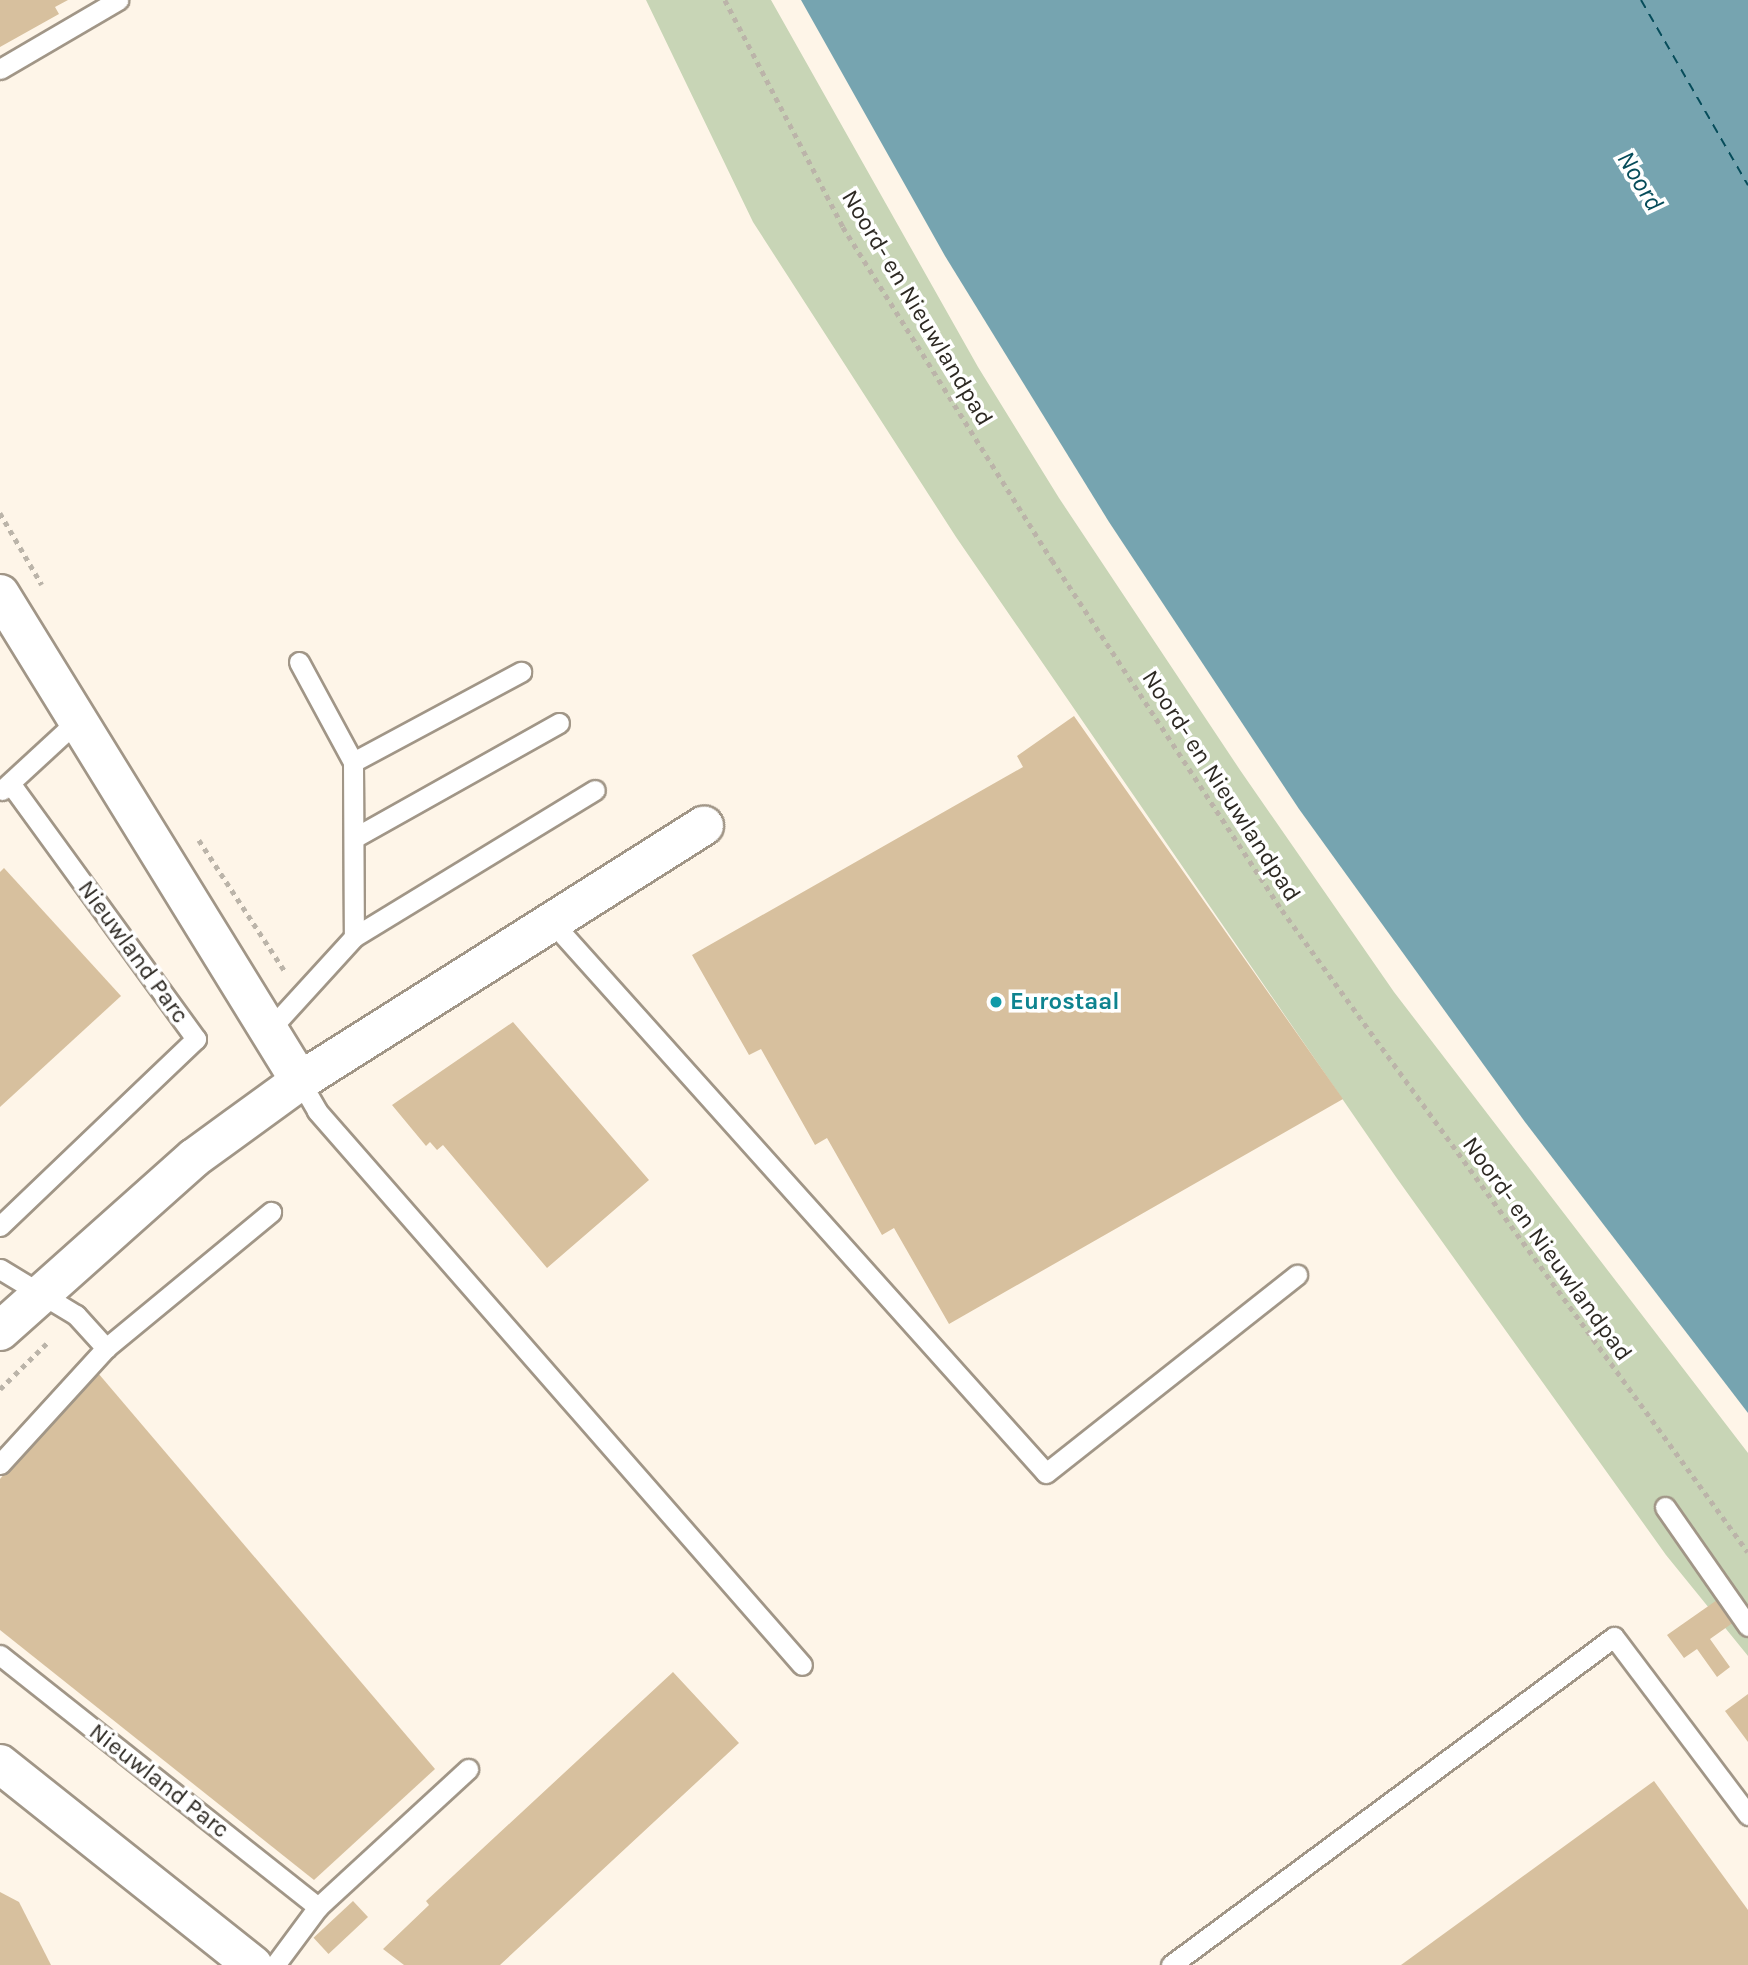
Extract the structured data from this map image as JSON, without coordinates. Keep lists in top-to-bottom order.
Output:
{
  "streets": {
    "lane": ["Nieuwland Parc"],
    "path": ["Noord- en Nieuwlandpad"]
  },
  "water": ["Noord"],
  "places": ["Eurostaal"]
}
